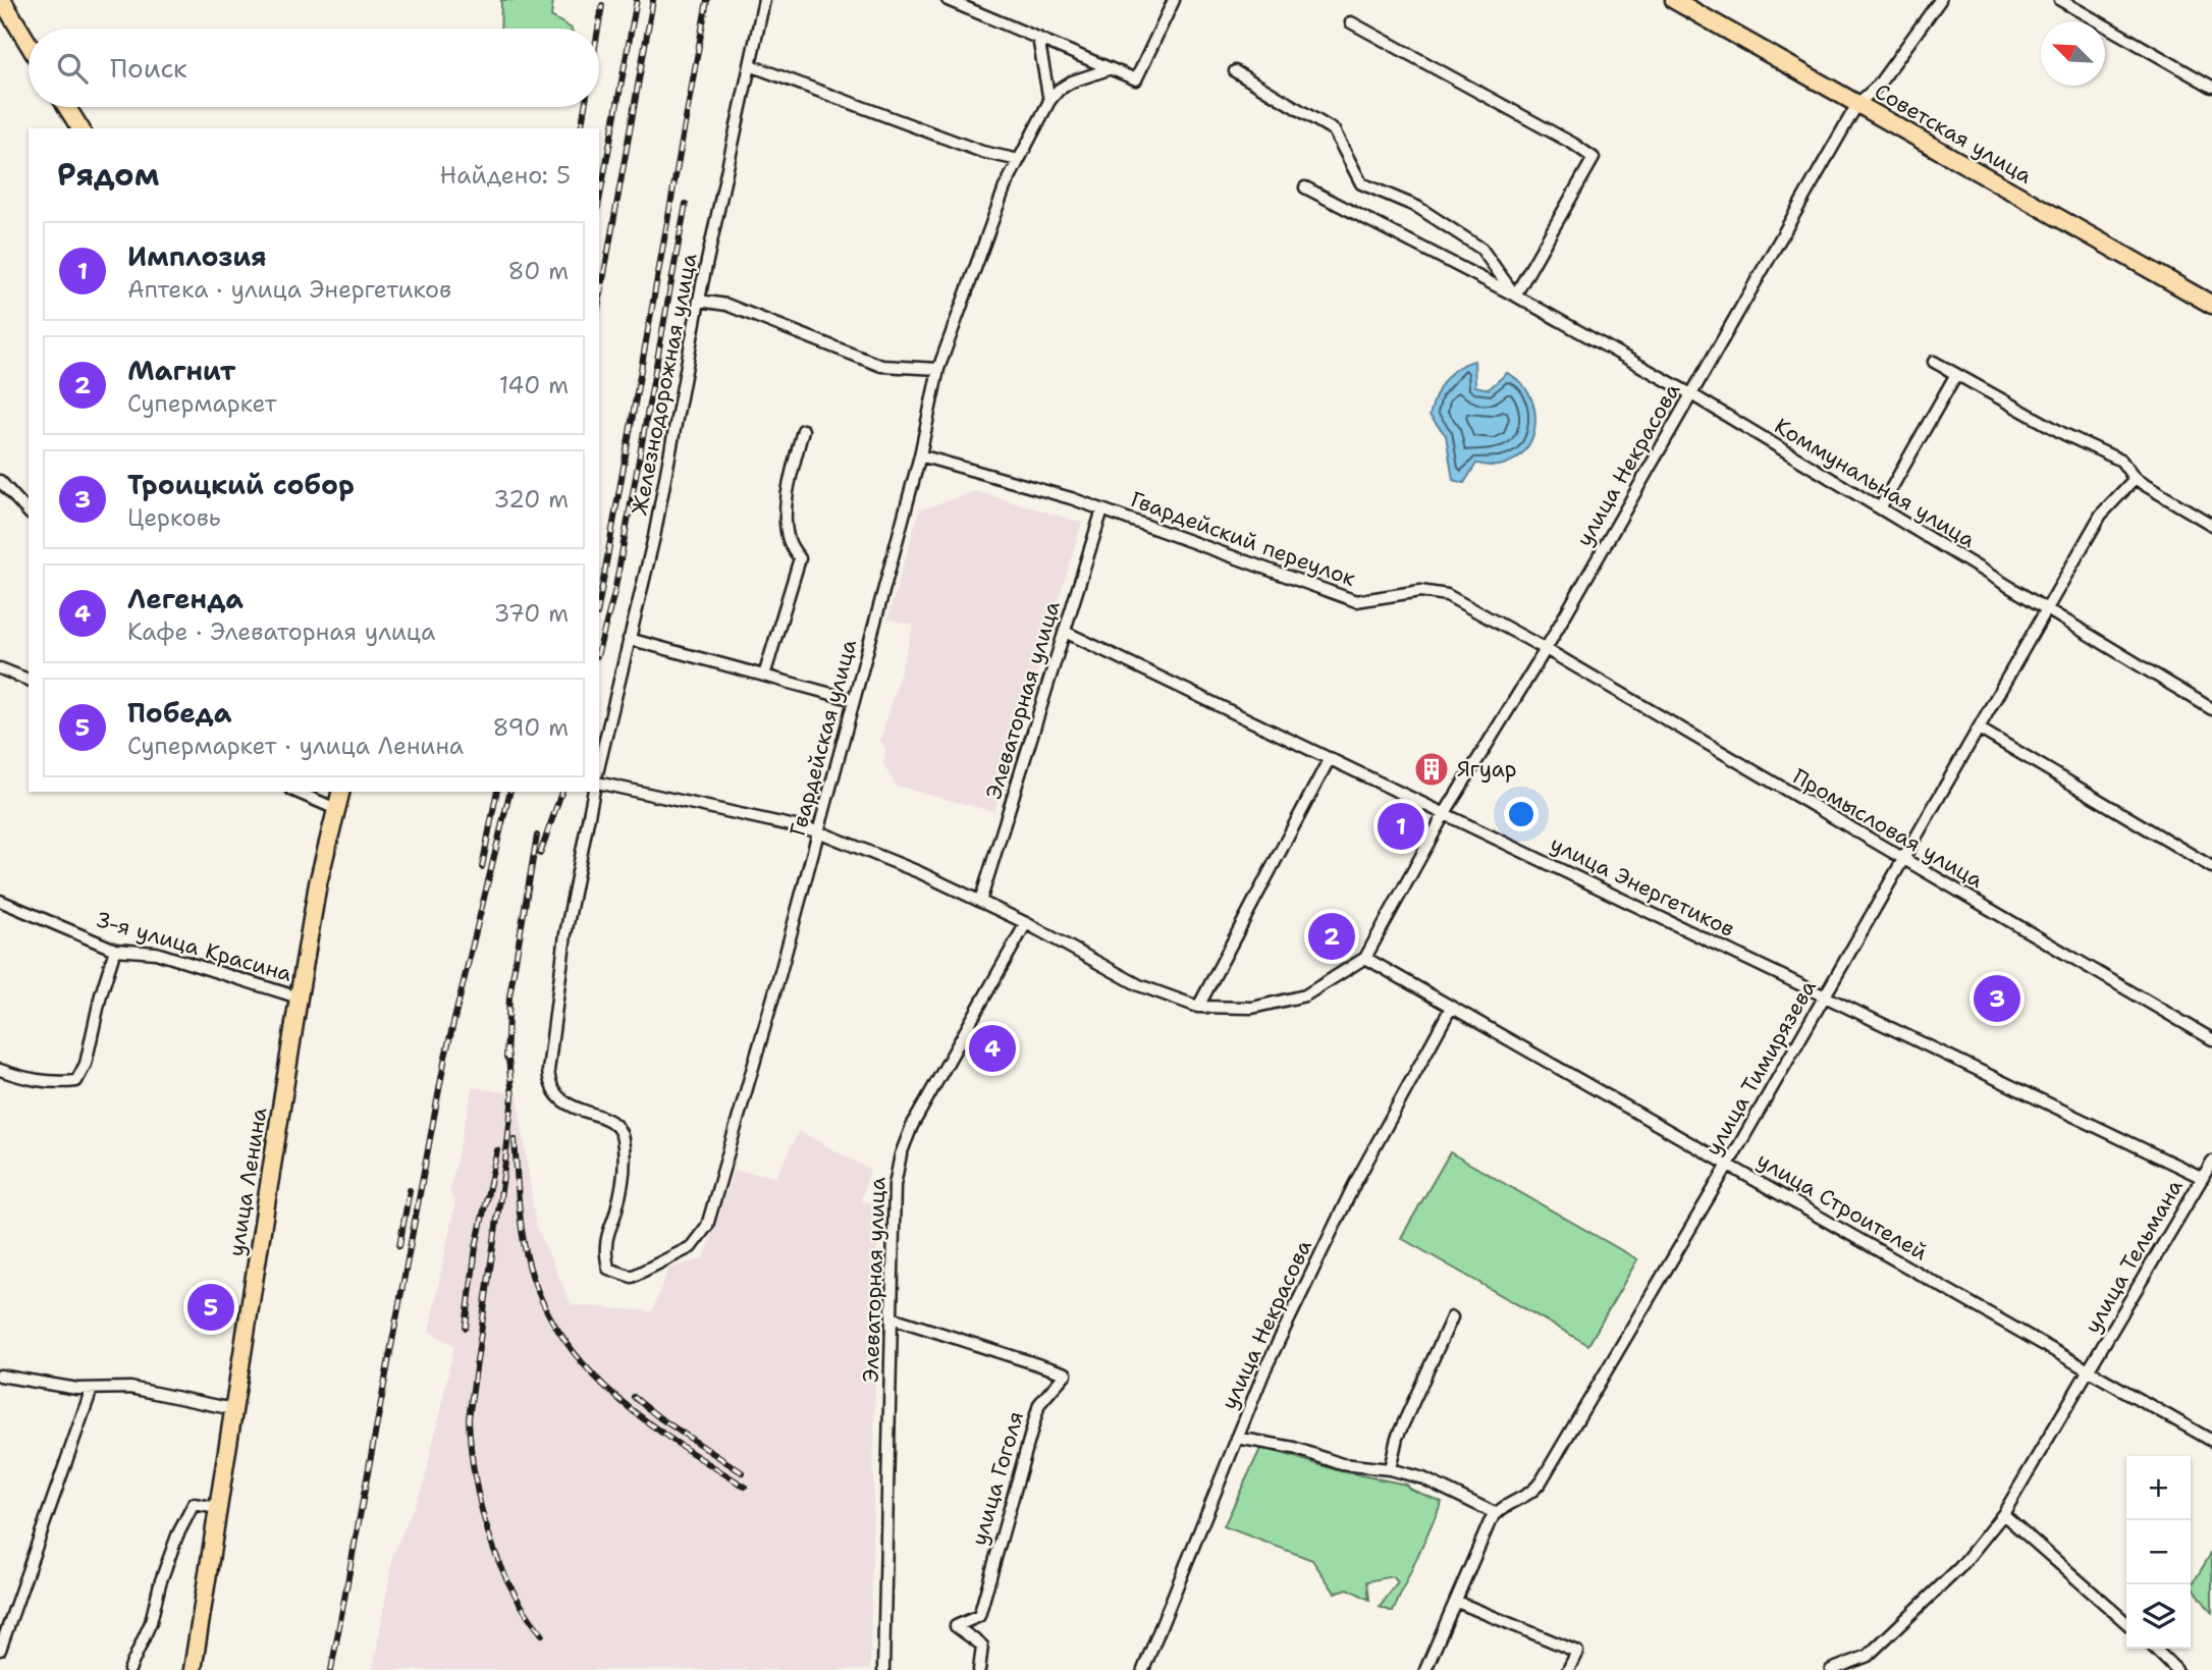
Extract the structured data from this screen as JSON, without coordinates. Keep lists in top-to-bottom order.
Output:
{
  "streets": {
    "main road": ["Советская улица", "улица Ленина"],
    "street": [
      "Железнодорожная улица",
      "улица Некрасова",
      "Коммунальная улица",
      "Гвардейский переулок",
      "Элеваторная улица",
      "Гвардейская улица",
      "Промысловая улица",
      "улица Энергетиков",
      "3-я улица Красина",
      "улица Тимирязева",
      "улица Строителей",
      "улица Тельмана",
      "улица Гоголя"
    ]
  },
  "crossings": [
    ["Советская улица", "улица Некрасова"],
    ["улица Некрасова", "Коммунальная улица"],
    ["улица Некрасова", "Гвардейский переулок"],
    ["улица Некрасова", "Промысловая улица"],
    ["улица Некрасова", "улица Энергетиков"],
    ["улица Некрасова", "улица Строителей"],
    ["Коммунальная улица", "улица Тимирязева"],
    ["Гвардейский переулок", "Элеваторная улица"],
    ["Гвардейский переулок", "Гвардейская улица"],
    ["Гвардейский переулок", "Промысловая улица"],
    ["Элеваторная улица", "улица Энергетиков"],
    ["Элеваторная улица", "улица Гоголя"],
    ["Промысловая улица", "улица Тимирязева"],
    ["улица Энергетиков", "улица Тимирязева"],
    ["улица Энергетиков", "улица Тельмана"],
    ["3-я улица Красина", "улица Ленина"],
    ["улица Тимирязева", "улица Строителей"],
    ["улица Строителей", "улица Тельмана"]
  ],
  "places": {
    "building": ["Ягуар"]
  },
  "north": "top left",
  "page": {
    "search": "Поиск",
    "heading": ["Рядом", "Найдено: 5"],
    "list": [
      {
        "mark": "1",
        "name": "Имплозия",
        "note": "Аптека · улица Энергетиков",
        "value": "80 m"
      },
      {
        "mark": "2",
        "name": "Магнит",
        "note": "Супермаркет",
        "value": "140 m"
      },
      {
        "mark": "3",
        "name": "Троицкий собор",
        "note": "Церковь",
        "value": "320 m"
      },
      {
        "mark": "4",
        "name": "Легенда",
        "note": "Кафе · Элеваторная улица",
        "value": "370 m"
      },
      {
        "mark": "5",
        "name": "Победа",
        "note": "Супермаркет · улица Ленина",
        "value": "890 m"
      }
    ],
    "pins": [
      "1",
      "2",
      "3",
      "4",
      "5"
    ],
    "map_buttons": ["+", "−"]
  }
}
